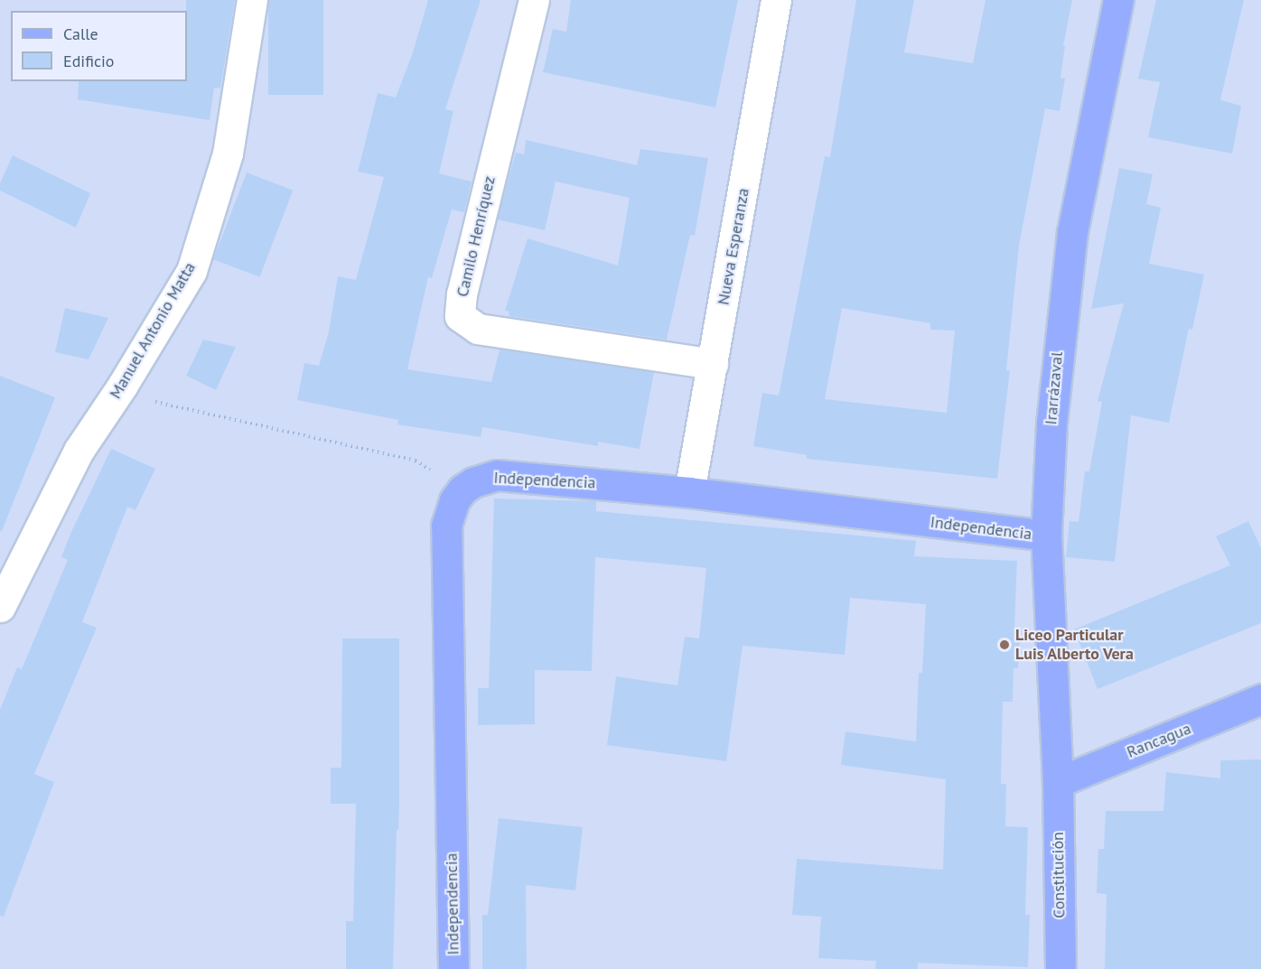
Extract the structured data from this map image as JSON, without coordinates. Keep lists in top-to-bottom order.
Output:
{
  "streets": {
    "main road": [
      "Irarrázaval",
      "Independencia",
      "Rancagua",
      "Constitución"
    ],
    "street": ["Camilo Henríquez", "Nueva Esperanza", "Manuel Antonio Matta"]
  },
  "crossings": [
    ["Camilo Henríquez", "Nueva Esperanza"],
    ["Nueva Esperanza", "Independencia"],
    ["Irarrázaval", "Independencia"],
    ["Irarrázaval", "Rancagua"],
    ["Irarrázaval", "Constitución"],
    ["Rancagua", "Constitución"]
  ],
  "places": ["Liceo Particular Luis Alberto Vera"],
  "legend": ["Calle", "Edificio"]
}
